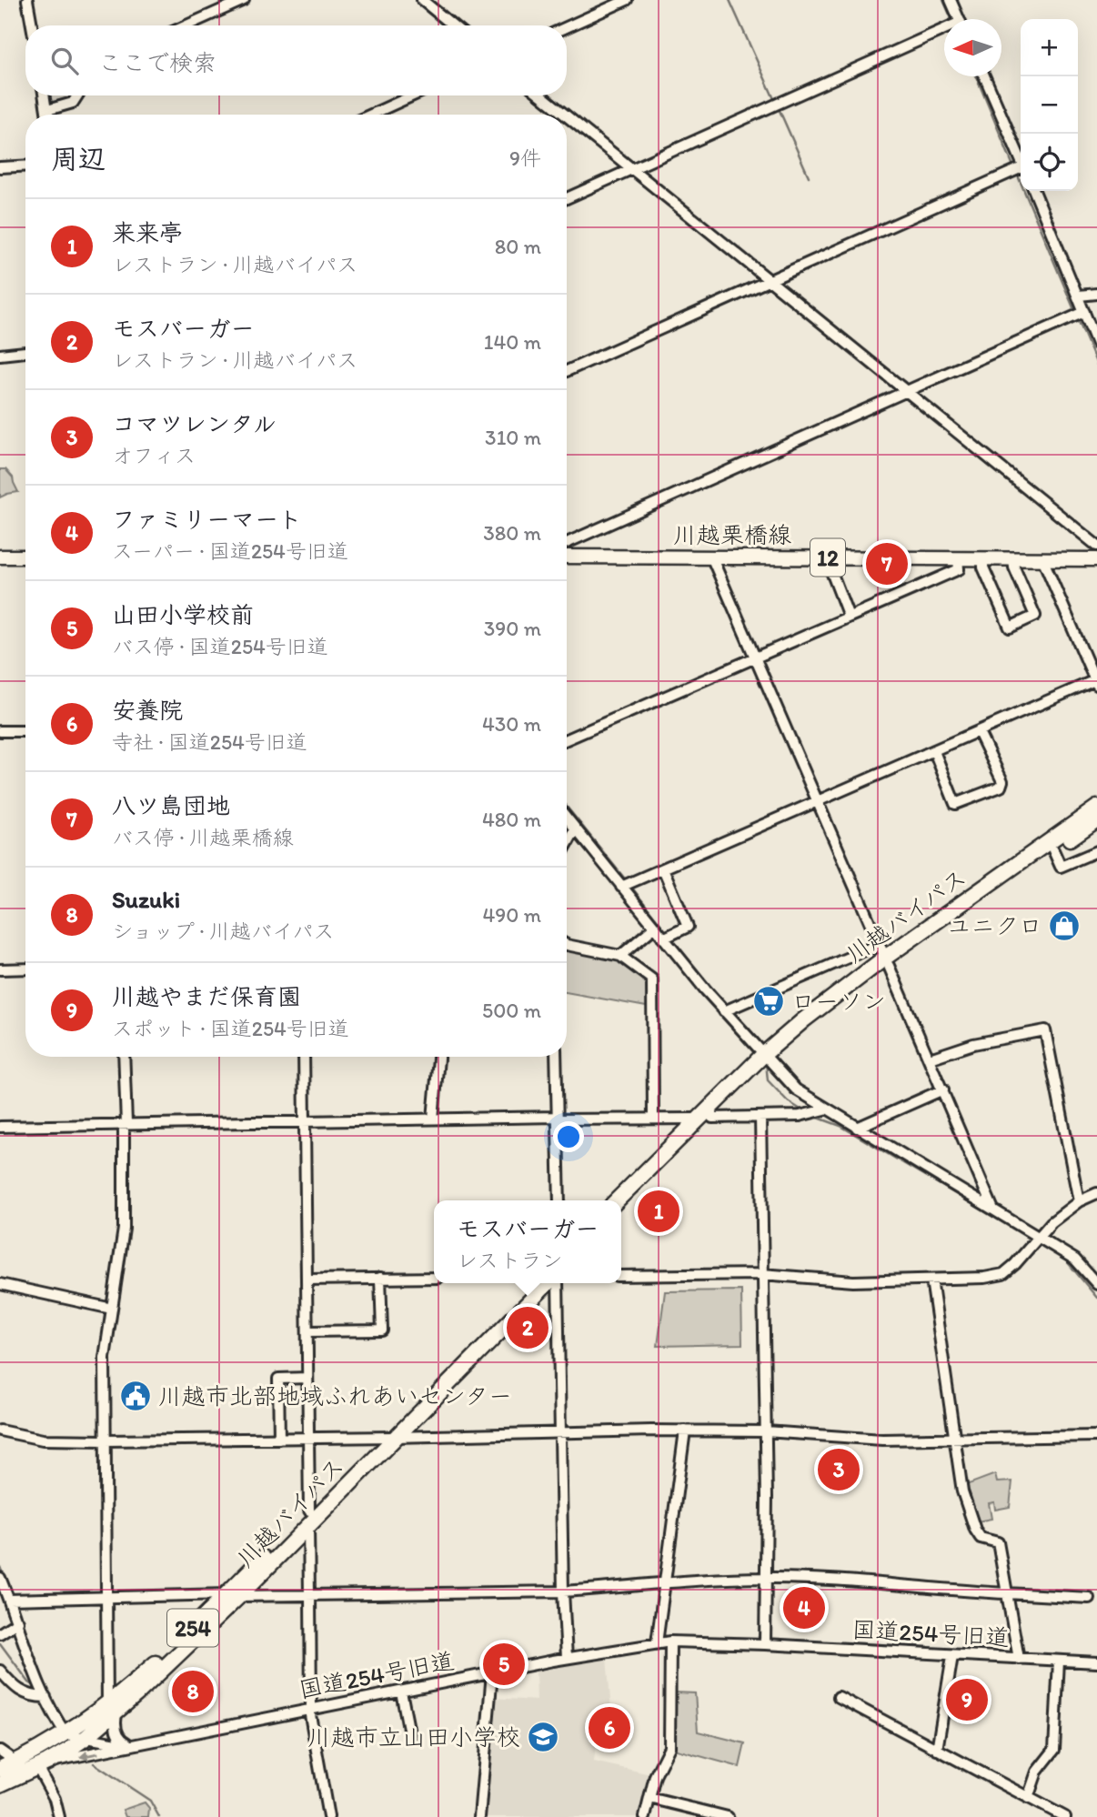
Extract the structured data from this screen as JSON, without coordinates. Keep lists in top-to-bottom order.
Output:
{
  "streets": {
    "highway": ["川越バイパス", "254"],
    "main road": ["川越栗橋線", "12"],
    "street": ["国道254号旧道"]
  },
  "crossings": [
    ["川越バイパス", "254"],
    ["川越バイパス", "国道254号旧道"],
    ["254", "国道254号旧道"]
  ],
  "places": {
    "shop": ["ユニクロ"],
    "supermarket": ["ローソン"],
    "public building": ["川越市北部地域ふれあいセンター"],
    "school or university": ["川越市立山田小学校"]
  },
  "north": "left",
  "page": {
    "map_buttons": ["+", "−"],
    "search": "ここで検索",
    "heading": ["周辺", "9件"],
    "list": [
      {
        "mark": "1",
        "name": "来来亭",
        "note": "レストラン · 川越バイパス",
        "value": "80 m"
      },
      {
        "mark": "2",
        "name": "モスバーガー",
        "note": "レストラン · 川越バイパス",
        "value": "140 m"
      },
      {
        "mark": "3",
        "name": "コマツレンタル",
        "note": "オフィス",
        "value": "310 m"
      },
      {
        "mark": "4",
        "name": "ファミリーマート",
        "note": "スーパー · 国道254号旧道",
        "value": "380 m"
      },
      {
        "mark": "5",
        "name": "山田小学校前",
        "note": "バス停 · 国道254号旧道",
        "value": "390 m"
      },
      {
        "mark": "6",
        "name": "安養院",
        "note": "寺社 · 国道254号旧道",
        "value": "430 m"
      },
      {
        "mark": "7",
        "name": "八ツ島団地",
        "note": "バス停 · 川越栗橋線",
        "value": "480 m"
      },
      {
        "mark": "8",
        "name": "Suzuki",
        "note": "ショップ · 川越バイパス",
        "value": "490 m"
      },
      {
        "mark": "9",
        "name": "川越やまだ保育園",
        "note": "スポット · 国道254号旧道",
        "value": "500 m"
      }
    ],
    "pins": [
      "7",
      "1",
      "2",
      "3",
      "4",
      "5",
      "8",
      "9",
      "6"
    ],
    "popup": ["モスバーガー", "レストラン"]
  }
}
